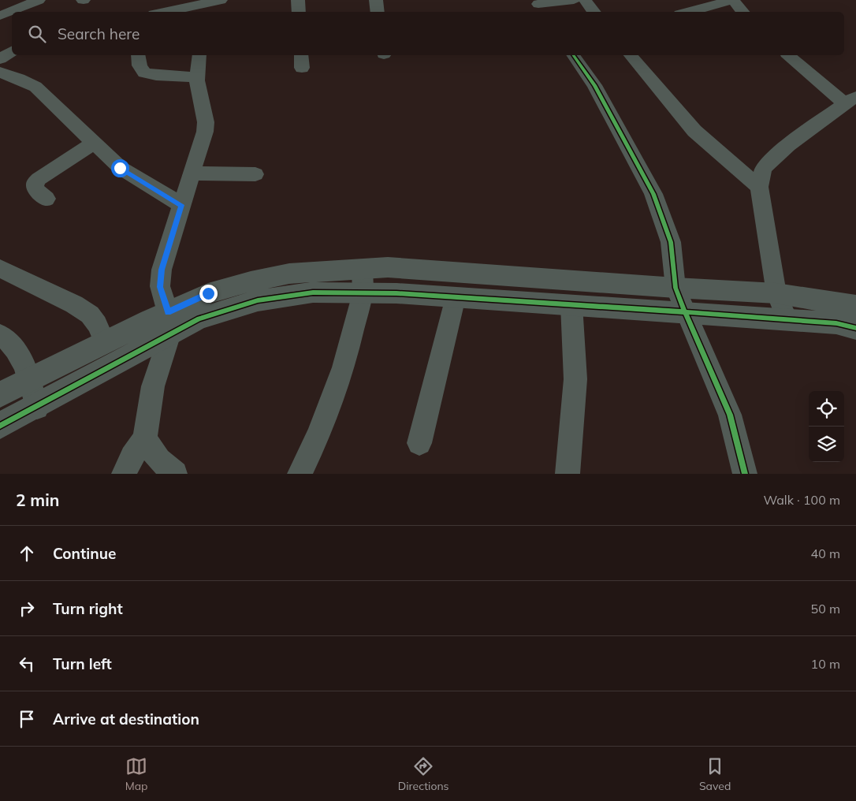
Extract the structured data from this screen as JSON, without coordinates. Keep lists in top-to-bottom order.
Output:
{
  "page": {
    "search": "Search here",
    "heading": ["2 min", "Walk · 100 m"],
    "list": [
      ["Continue", "40 m"],
      ["Turn right", "50 m"],
      ["Turn left", "10 m"],
      "Arrive at destination"
    ],
    "nav": ["Map", "Directions", "Saved"]
  }
}
